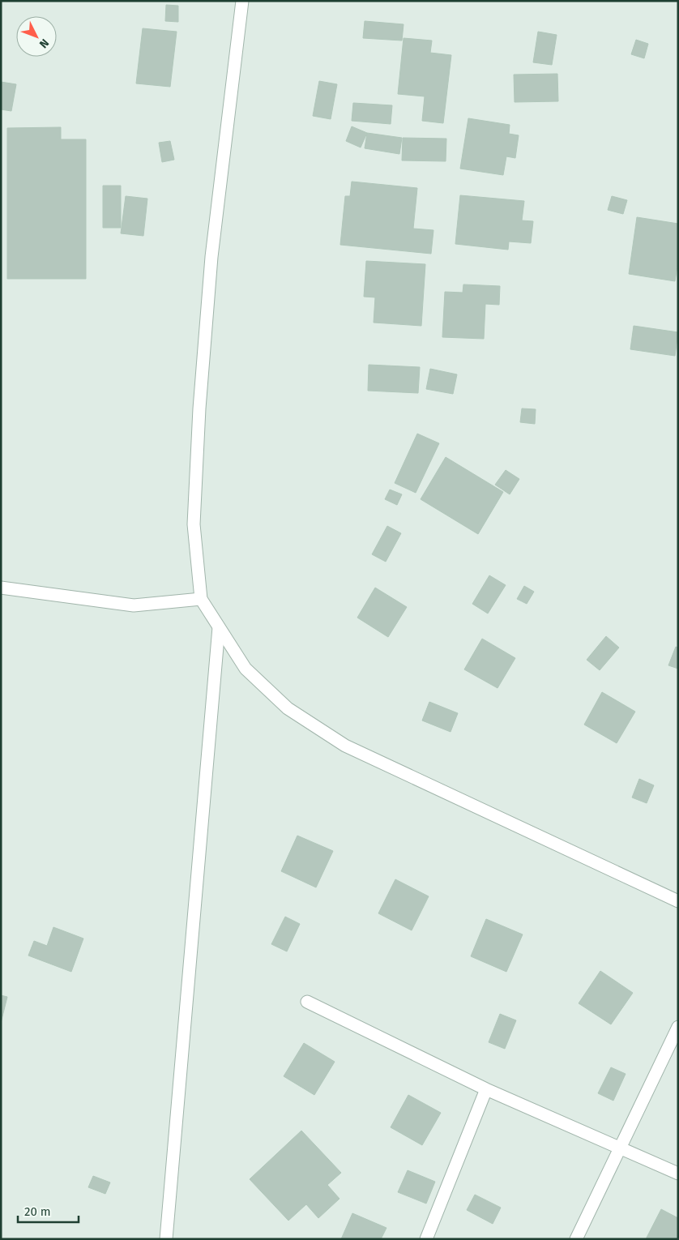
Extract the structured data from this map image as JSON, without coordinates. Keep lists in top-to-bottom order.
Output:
{
  "scale_bar": "20 m",
  "north": "bottom right"
}
